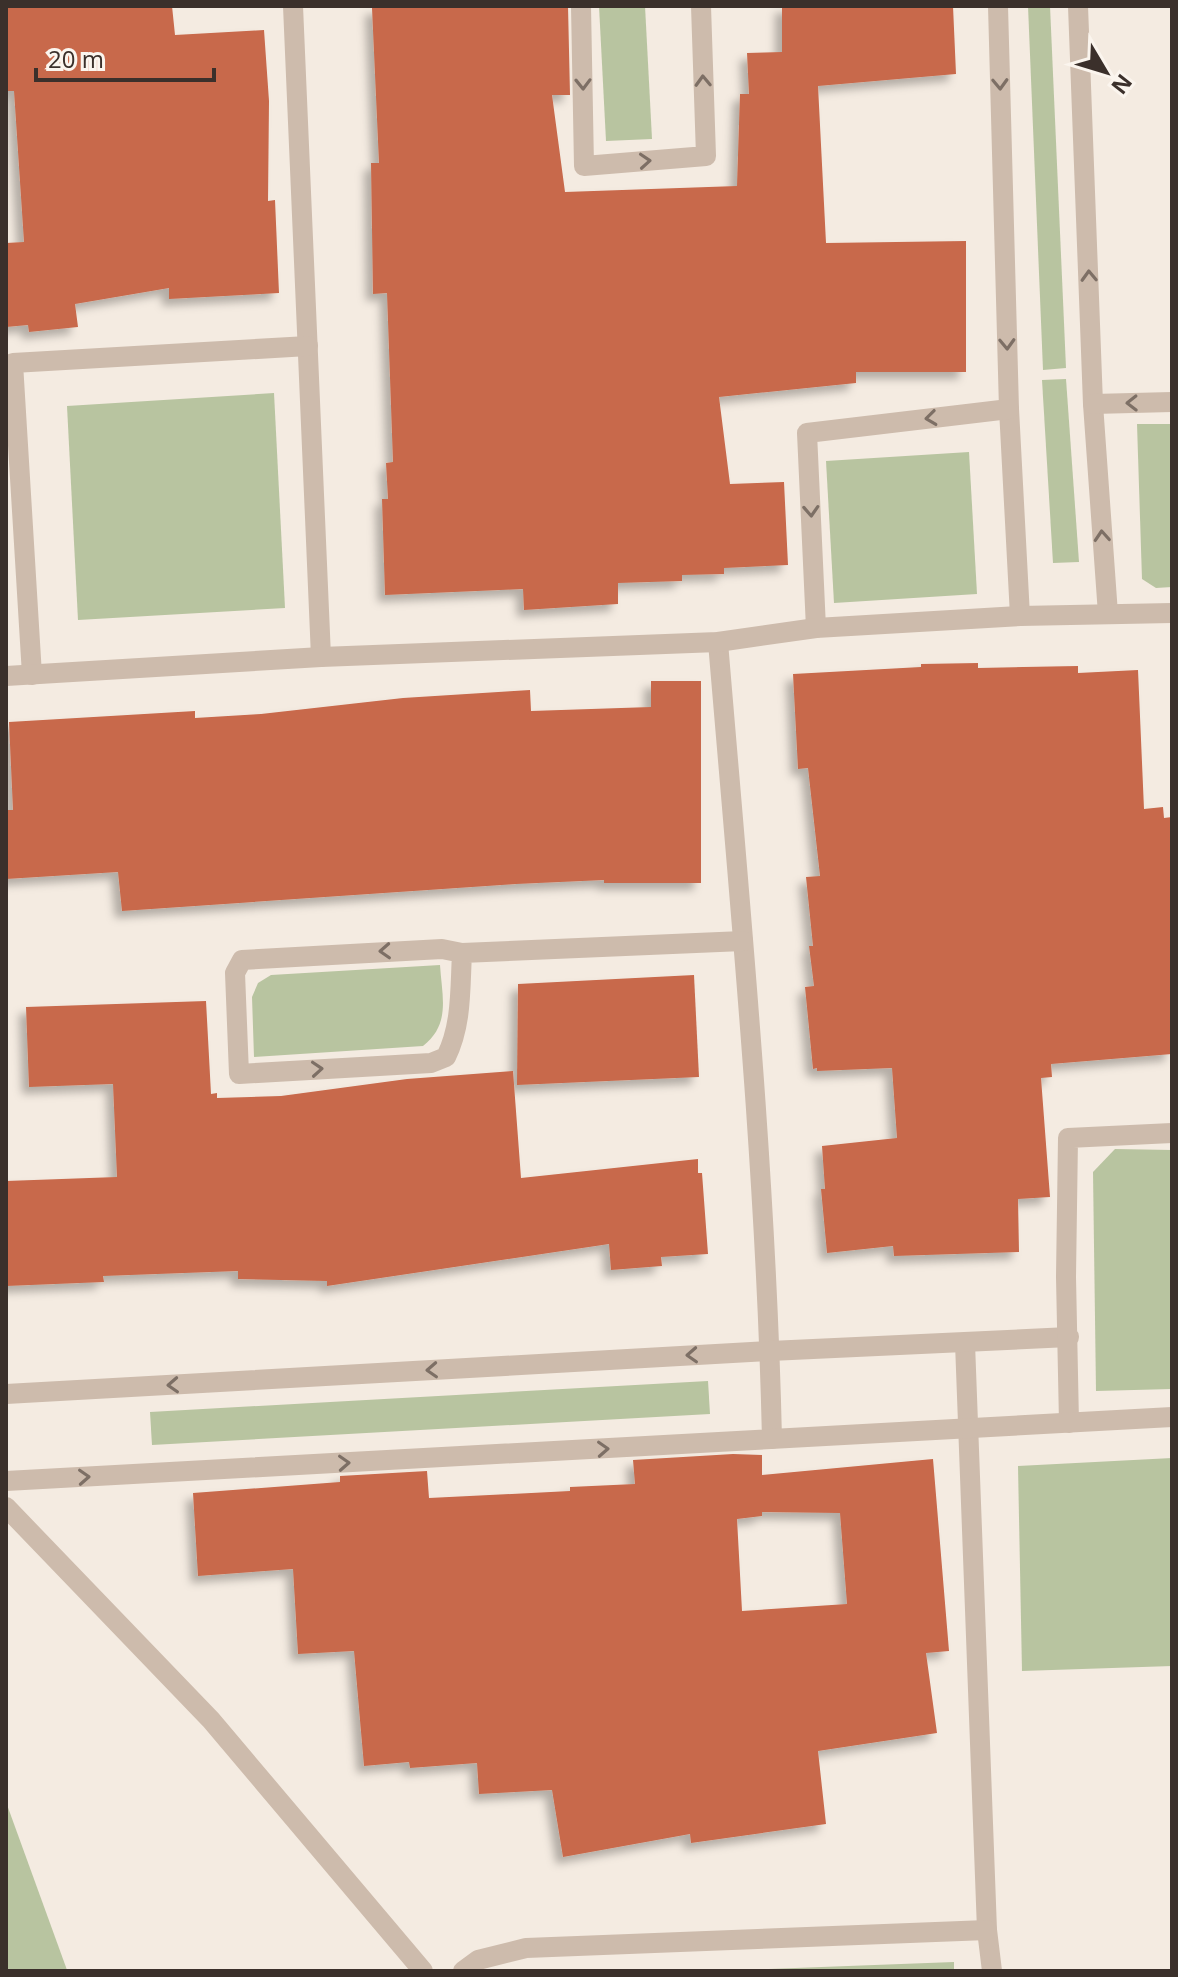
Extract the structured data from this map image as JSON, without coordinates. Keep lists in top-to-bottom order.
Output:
{
  "scale_bar": "20 m",
  "north": "bottom right"
}
